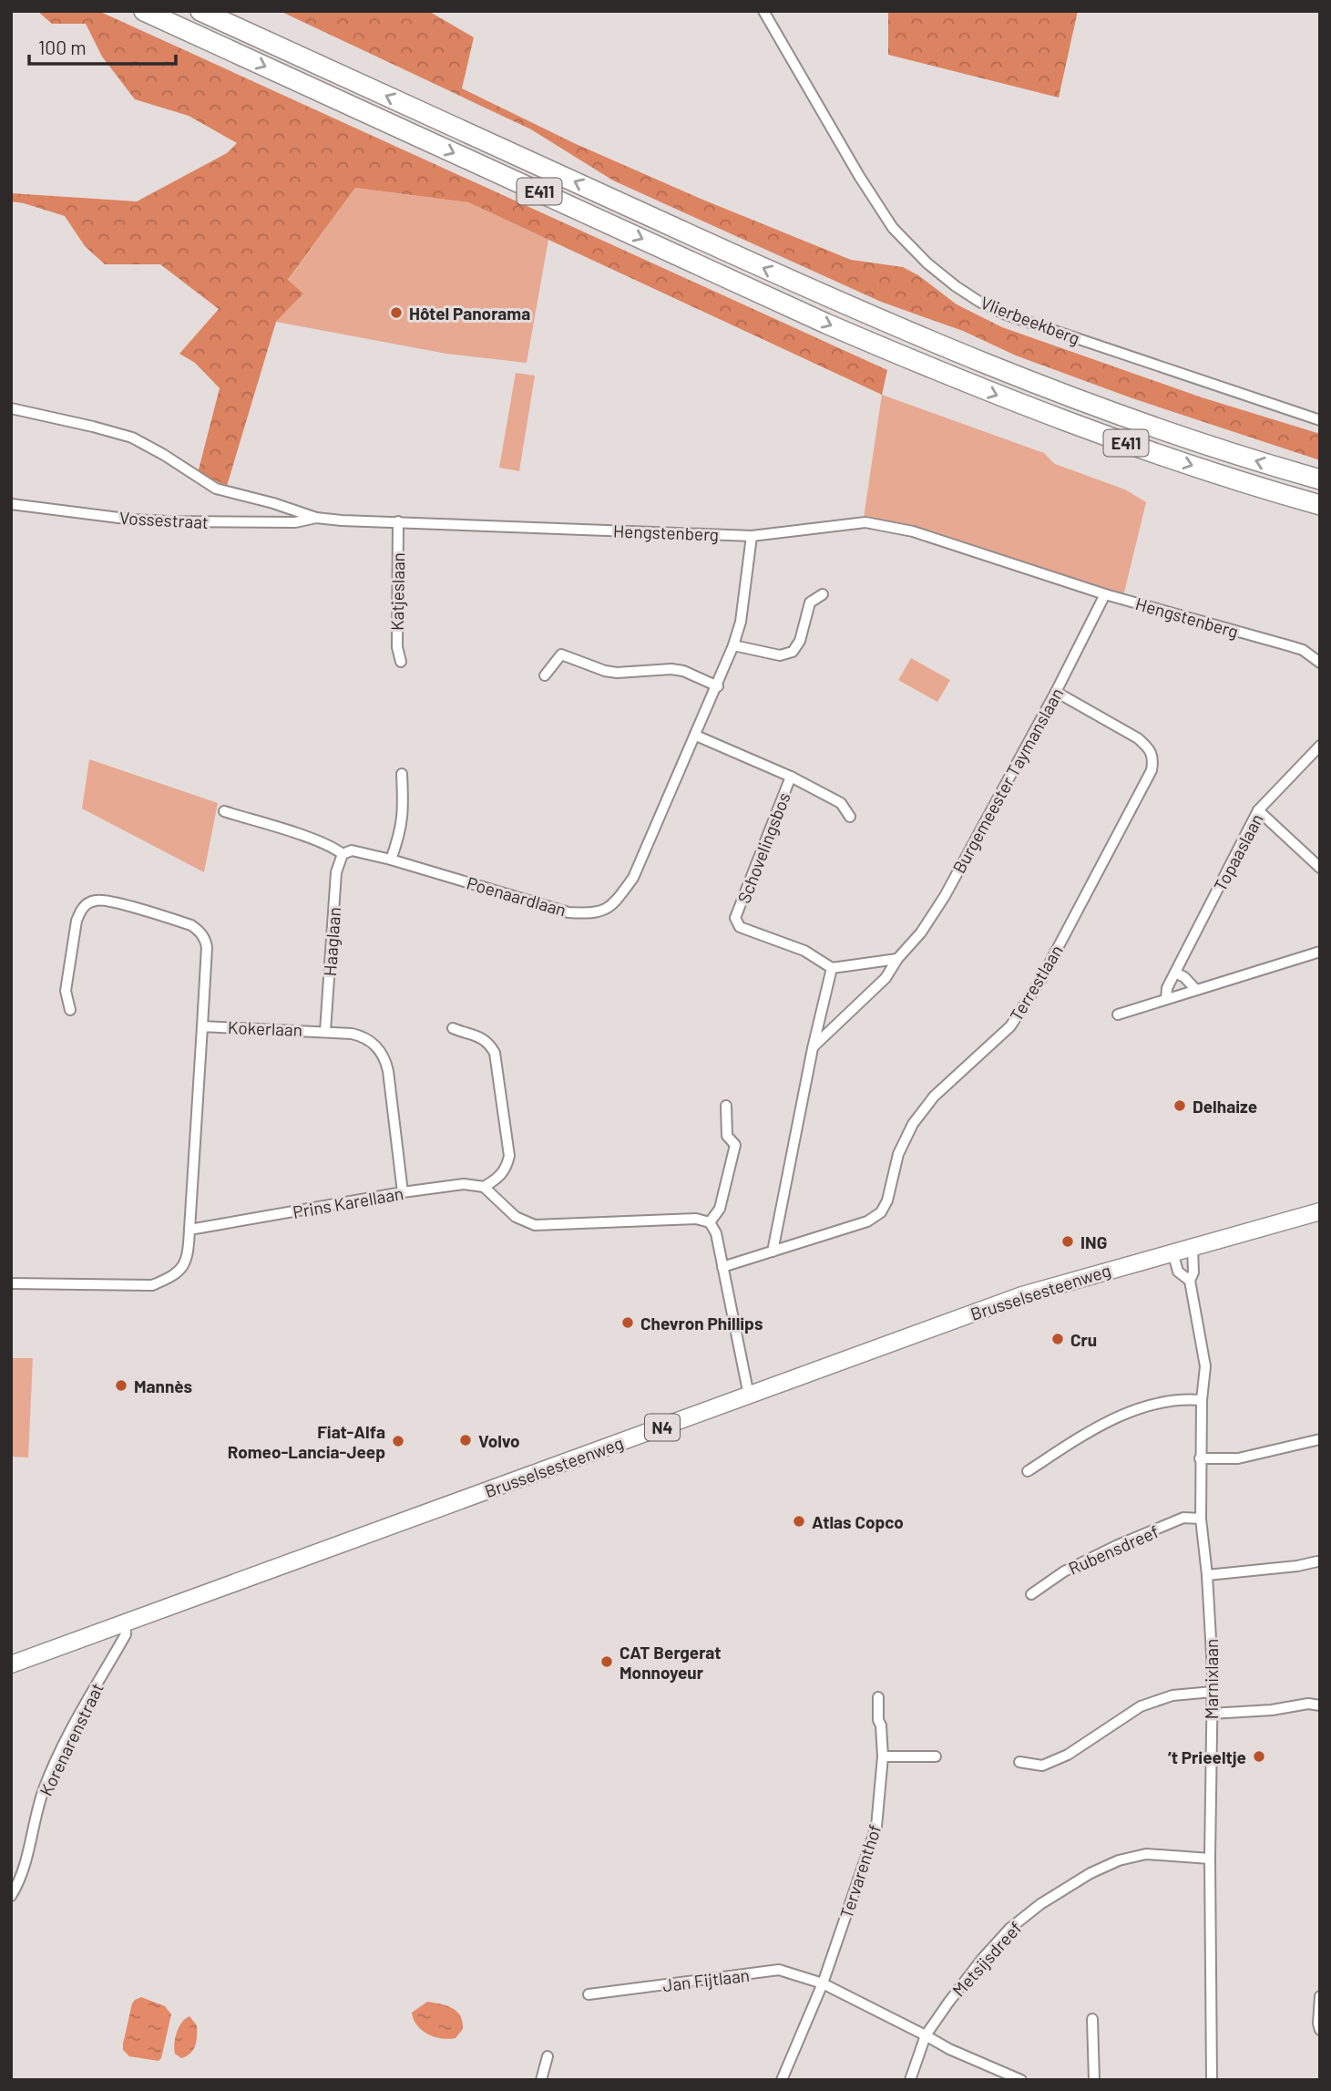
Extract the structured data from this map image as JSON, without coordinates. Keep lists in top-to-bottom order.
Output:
{
  "streets": {
    "highway": ["E411"],
    "main road": ["Brusselsesteenweg", "N4"],
    "street": [
      "Vlierbeekberg",
      "Vossestraat",
      "Hengstenberg",
      "Katjeslaan",
      "Burgemeester Taymanslaan",
      "Schovelingsbos",
      "Topaaslaan",
      "Poenaardlaan",
      "Haaglaan",
      "Terrestlaan",
      "Kokerlaan",
      "Prins Karellaan",
      "Rubensdreef",
      "Marnixlaan",
      "Korenarenstraat",
      "Tervarenthof",
      "Metsijsdreef",
      "Jan Fijtlaan"
    ]
  },
  "crossings": [
    ["Vossestraat", "Hengstenberg"],
    ["Hengstenberg", "Katjeslaan"],
    ["Hengstenberg", "Burgemeester Taymanslaan"],
    ["Hengstenberg", "Poenaardlaan"],
    ["Burgemeester Taymanslaan", "Terrestlaan"],
    ["Schovelingsbos", "Poenaardlaan"],
    ["Poenaardlaan", "Haaglaan"],
    ["Haaglaan", "Kokerlaan"],
    ["Kokerlaan", "Prins Karellaan"],
    ["Brusselsesteenweg", "Marnixlaan"],
    ["Brusselsesteenweg", "Korenarenstraat"],
    ["Rubensdreef", "Marnixlaan"],
    ["Marnixlaan", "Metsijsdreef"],
    ["Tervarenthof", "Jan Fijtlaan"],
    ["Metsijsdreef", "Jan Fijtlaan"]
  ],
  "places": [
    "Hôtel Panorama",
    "Delhaize",
    "ING",
    "Chevron Phillips",
    "Cru",
    "Mannès",
    "Volvo",
    "Fiat-Alfa Romeo-Lancia-Jeep",
    "Atlas Copco",
    "CAT Bergerat Monnoyeur",
    "’t Prieeltje"
  ],
  "scale_bar": "100 m"
}
